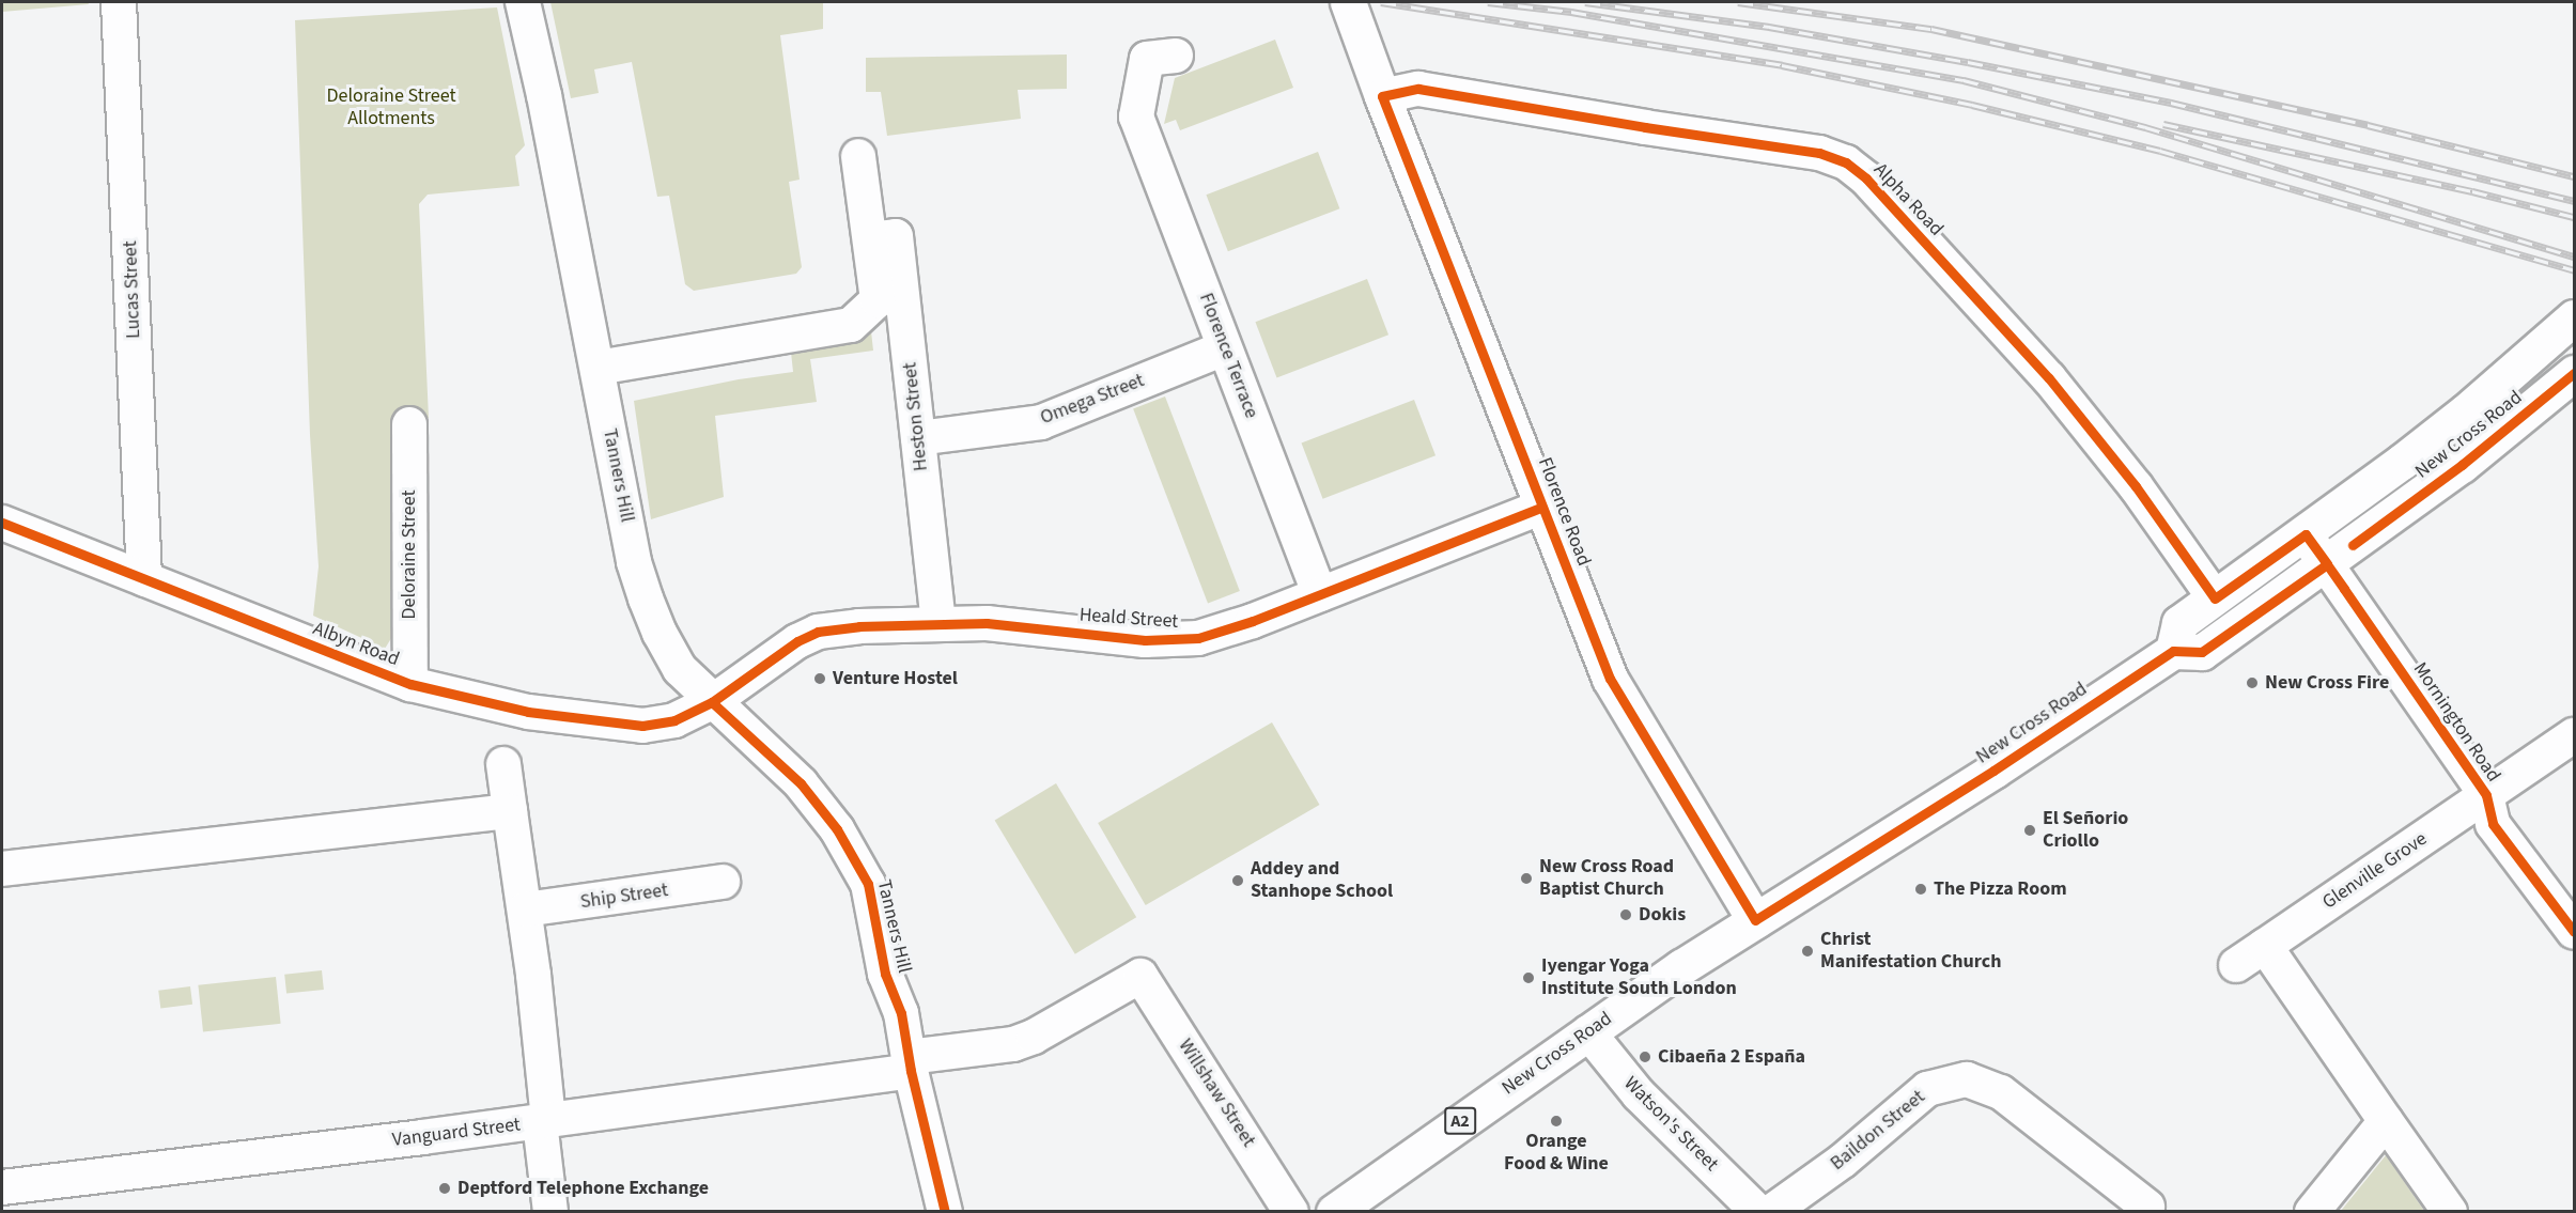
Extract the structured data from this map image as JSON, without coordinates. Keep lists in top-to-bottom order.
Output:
{
  "streets": {
    "main road": ["New Cross Road", "Florence Road", "A2"],
    "street": [
      "Alpha Road",
      "Lucas Street",
      "Florence Terrace",
      "Omega Street",
      "Heston Street",
      "Tanners Hill",
      "Deloraine Street",
      "Heald Street",
      "Albyn Road",
      "Mornington Road",
      "Glenville Grove",
      "Ship Street",
      "Willshaw Street",
      "Watson's Street",
      "Baildon Street",
      "Vanguard Street"
    ]
  },
  "crossings": [
    ["Alpha Road", "New Cross Road"],
    ["Alpha Road", "Florence Road"],
    ["Lucas Street", "Albyn Road"],
    ["Florence Terrace", "Omega Street"],
    ["Florence Terrace", "Heald Street"],
    ["Omega Street", "Heston Street"],
    ["Heston Street", "Heald Street"],
    ["New Cross Road", "Florence Road"],
    ["New Cross Road", "Mornington Road"],
    ["New Cross Road", "Watson's Street"],
    ["Tanners Hill", "Heald Street"],
    ["Tanners Hill", "Albyn Road"],
    ["Tanners Hill", "Vanguard Street"],
    ["Florence Road", "Heald Street"],
    ["Deloraine Street", "Albyn Road"],
    ["Heald Street", "Albyn Road"],
    ["Mornington Road", "Glenville Grove"],
    ["Willshaw Street", "Vanguard Street"]
  ],
  "parks": ["Deloraine Street Allotments"],
  "places": [
    "Venture Hostel",
    "New Cross Fire",
    "El Señorio Criollo",
    "New Cross Road Baptist Church",
    "Addey and Stanhope School",
    "The Pizza Room",
    "Dokis",
    "Christ Manifestation Church",
    "Iyengar Yoga Institute South London",
    "Cibaeña 2 España",
    "Orange Food & Wine",
    "Deptford Telephone Exchange"
  ]
}
